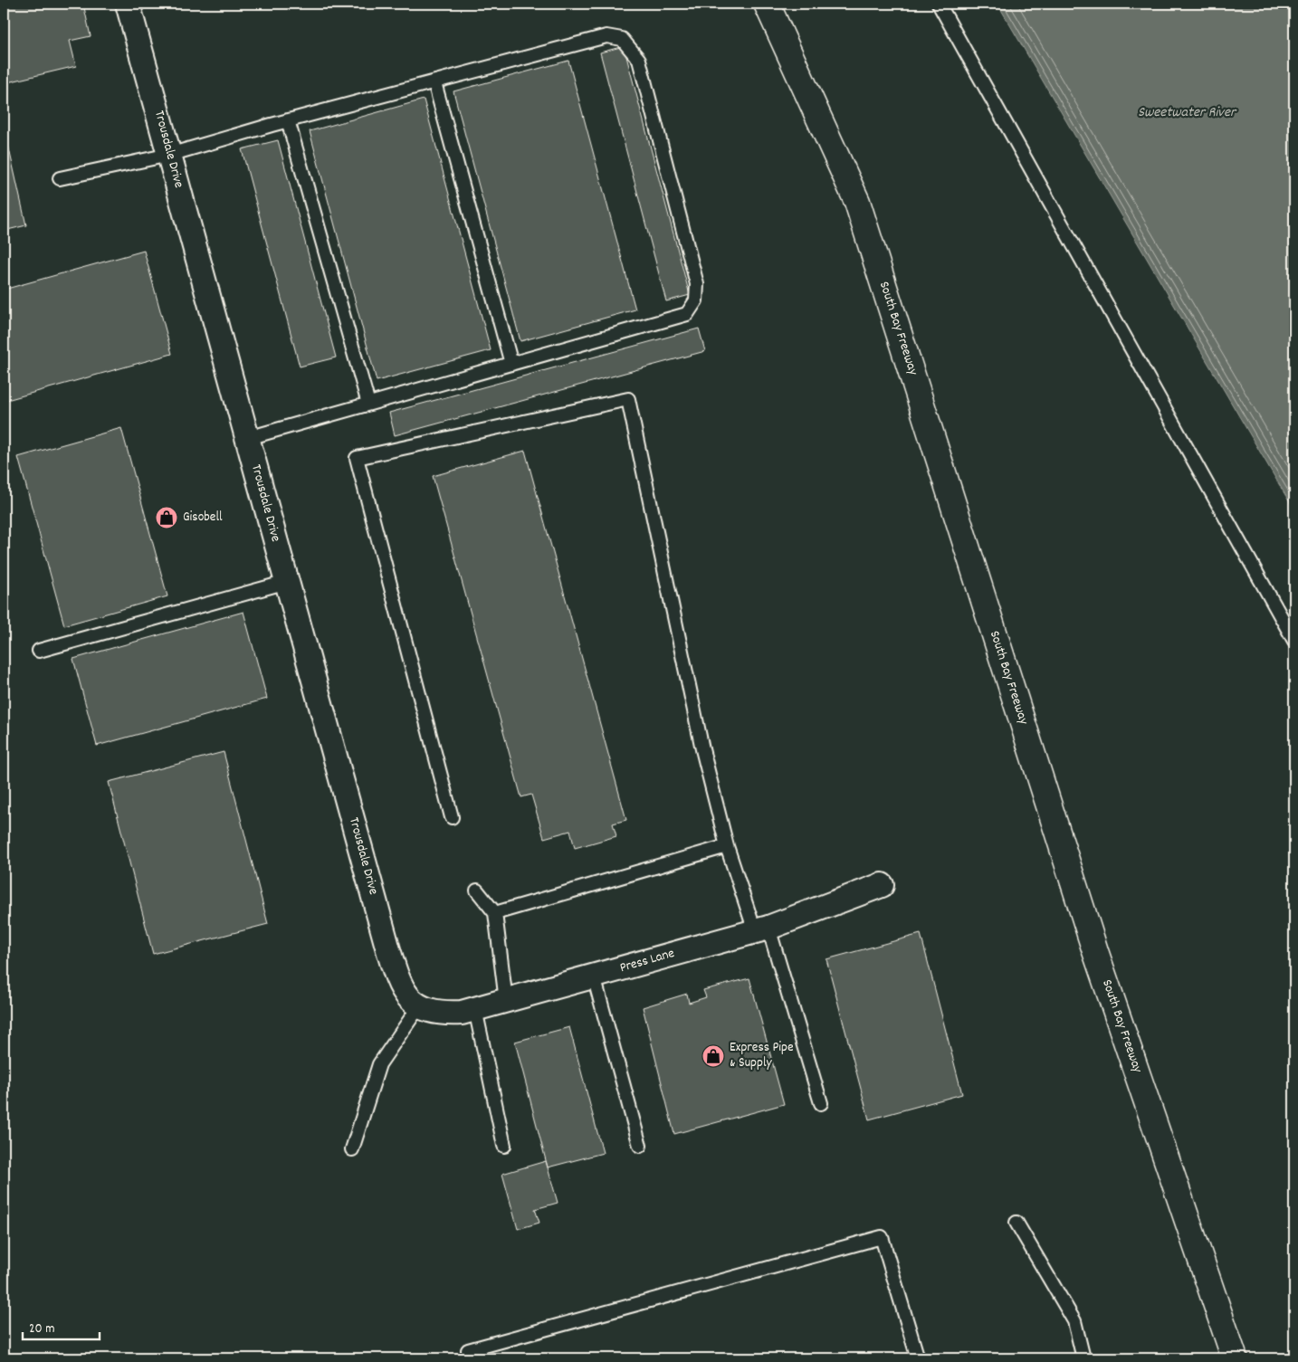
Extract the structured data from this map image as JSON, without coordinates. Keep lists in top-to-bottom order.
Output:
{
  "streets": {
    "highway": ["South Bay Freeway"],
    "street": ["Trousdale Drive", "Press Lane"]
  },
  "crossings": [
    ["Trousdale Drive", "Press Lane"]
  ],
  "water": ["Sweetwater River"],
  "places": {
    "shop": ["Gisobell", "Express Pipe & Supply"]
  },
  "scale_bar": "20 m"
}
